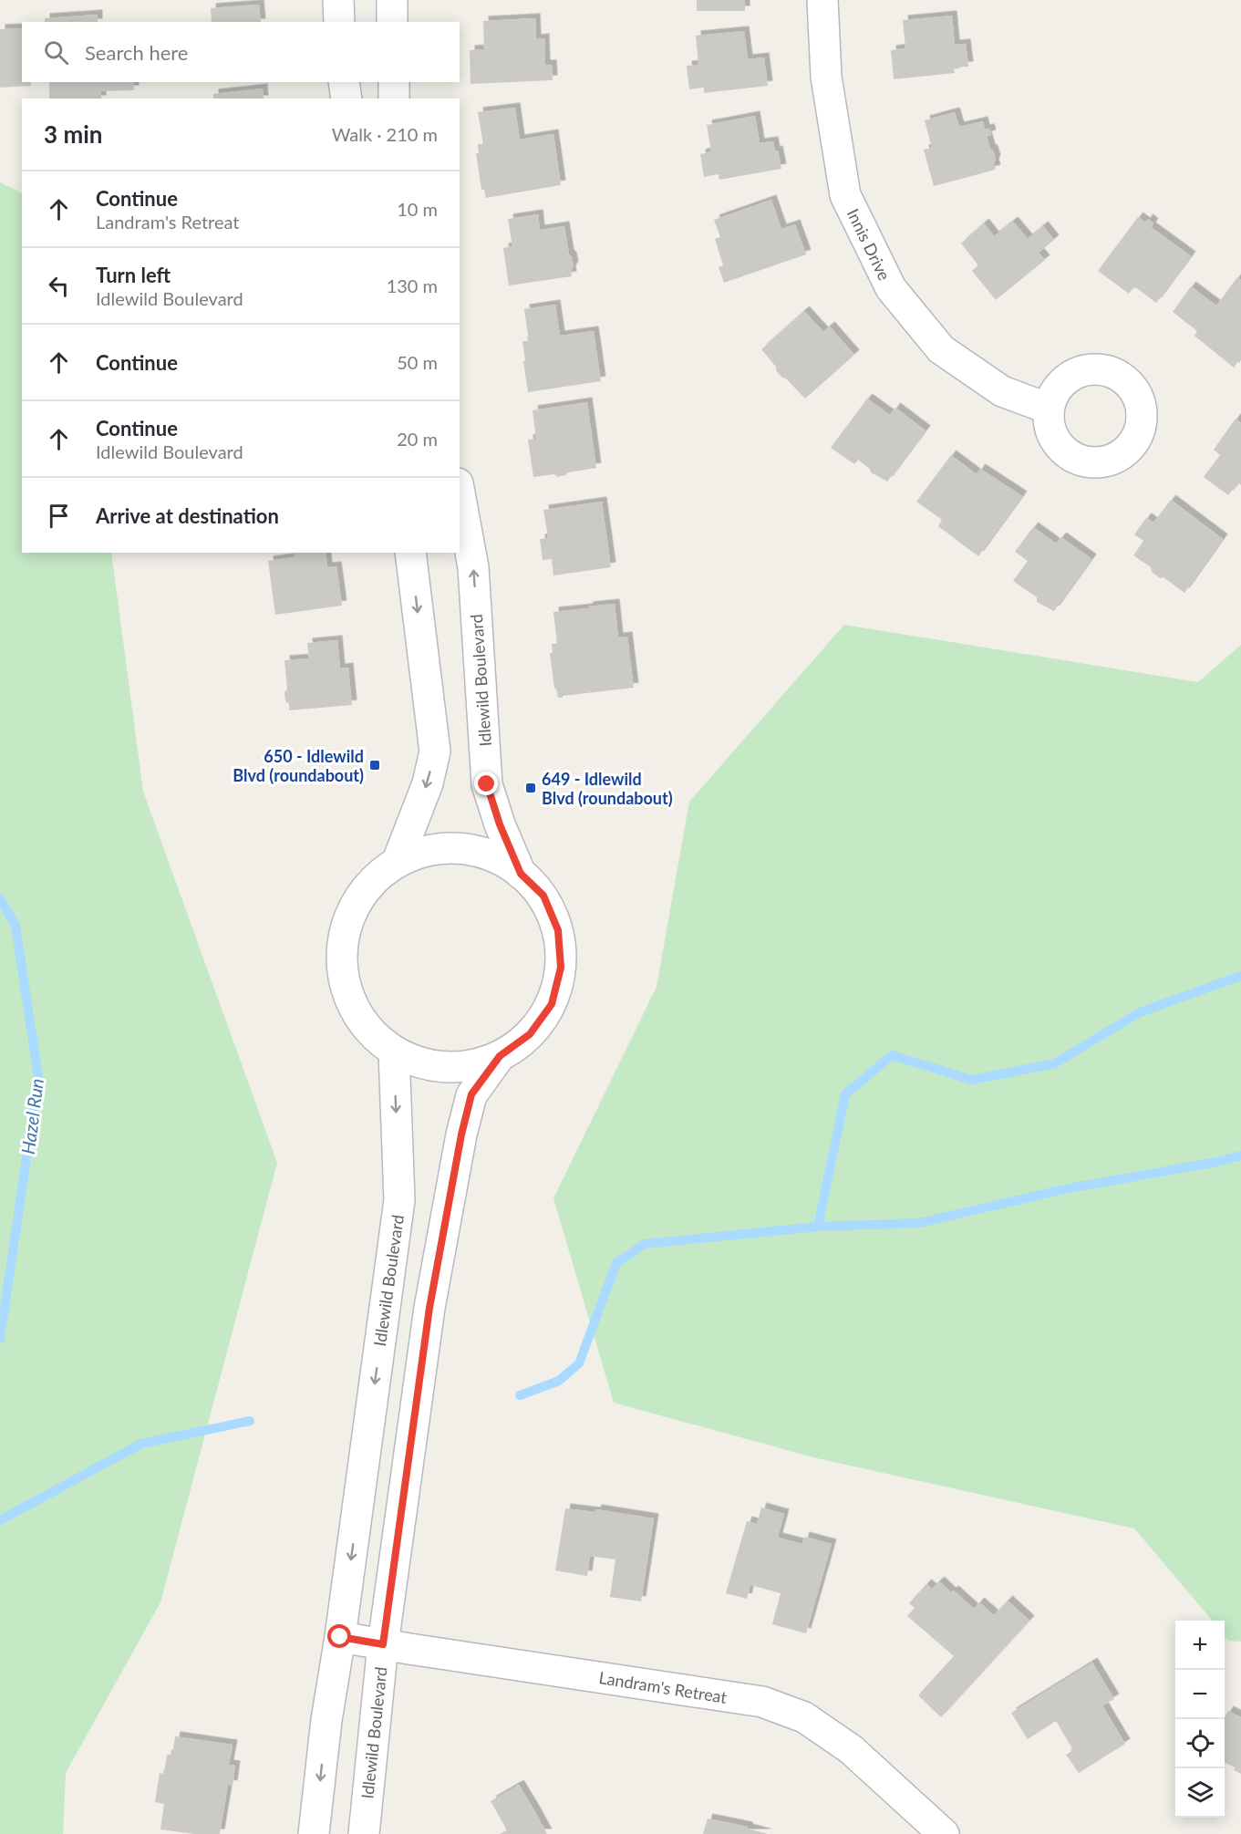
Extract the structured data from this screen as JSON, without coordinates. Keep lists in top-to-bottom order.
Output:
{
  "streets": {
    "street": ["Innis Drive", "Idlewild Boulevard", "Landram's Retreat"]
  },
  "crossings": [
    ["Idlewild Boulevard", "Landram's Retreat"]
  ],
  "water": ["Hazel Run"],
  "places": {
    "transit": ["650 - Idlewild Blvd (roundabout)", "649 - Idlewild Blvd (roundabout)"]
  },
  "page": {
    "search": "Search here",
    "heading": ["3 min", "Walk · 210 m"],
    "list": [
      ["Continue", "Landram's Retreat", "10 m"],
      ["Turn left", "Idlewild Boulevard", "130 m"],
      ["Continue", "50 m"],
      ["Continue", "Idlewild Boulevard", "20 m"],
      "Arrive at destination"
    ],
    "map_buttons": ["+", "−"]
  }
}
